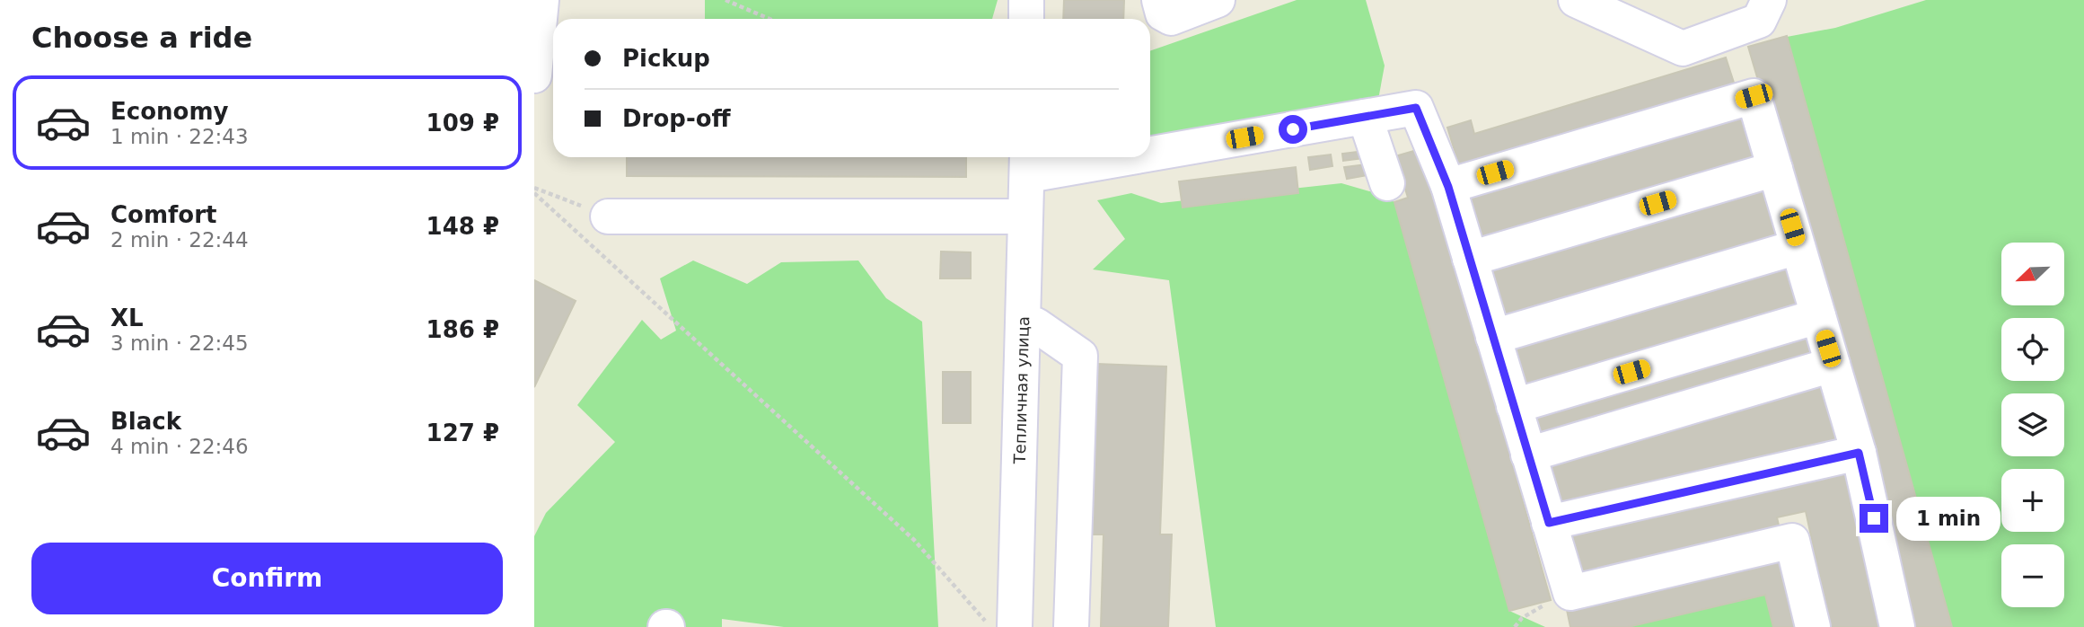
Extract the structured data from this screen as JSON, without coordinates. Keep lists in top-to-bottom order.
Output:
{
  "streets": {
    "street": ["Тепличная улица"]
  },
  "north": "bottom left",
  "page": {
    "heading": "Choose a ride",
    "banner": ["Pickup", "Drop-off"],
    "list": [
      {
        "name": "Economy",
        "note": "1 min · 22:43",
        "value": "109 ₽"
      },
      {
        "name": "Comfort",
        "note": "2 min · 22:44",
        "value": "148 ₽"
      },
      {
        "name": "XL",
        "note": "3 min · 22:45",
        "value": "186 ₽"
      },
      {
        "name": "Black",
        "note": "4 min · 22:46",
        "value": "127 ₽"
      }
    ],
    "map_buttons": ["+", "−"],
    "bubble": "1 min",
    "buttons": "Confirm"
  }
}
